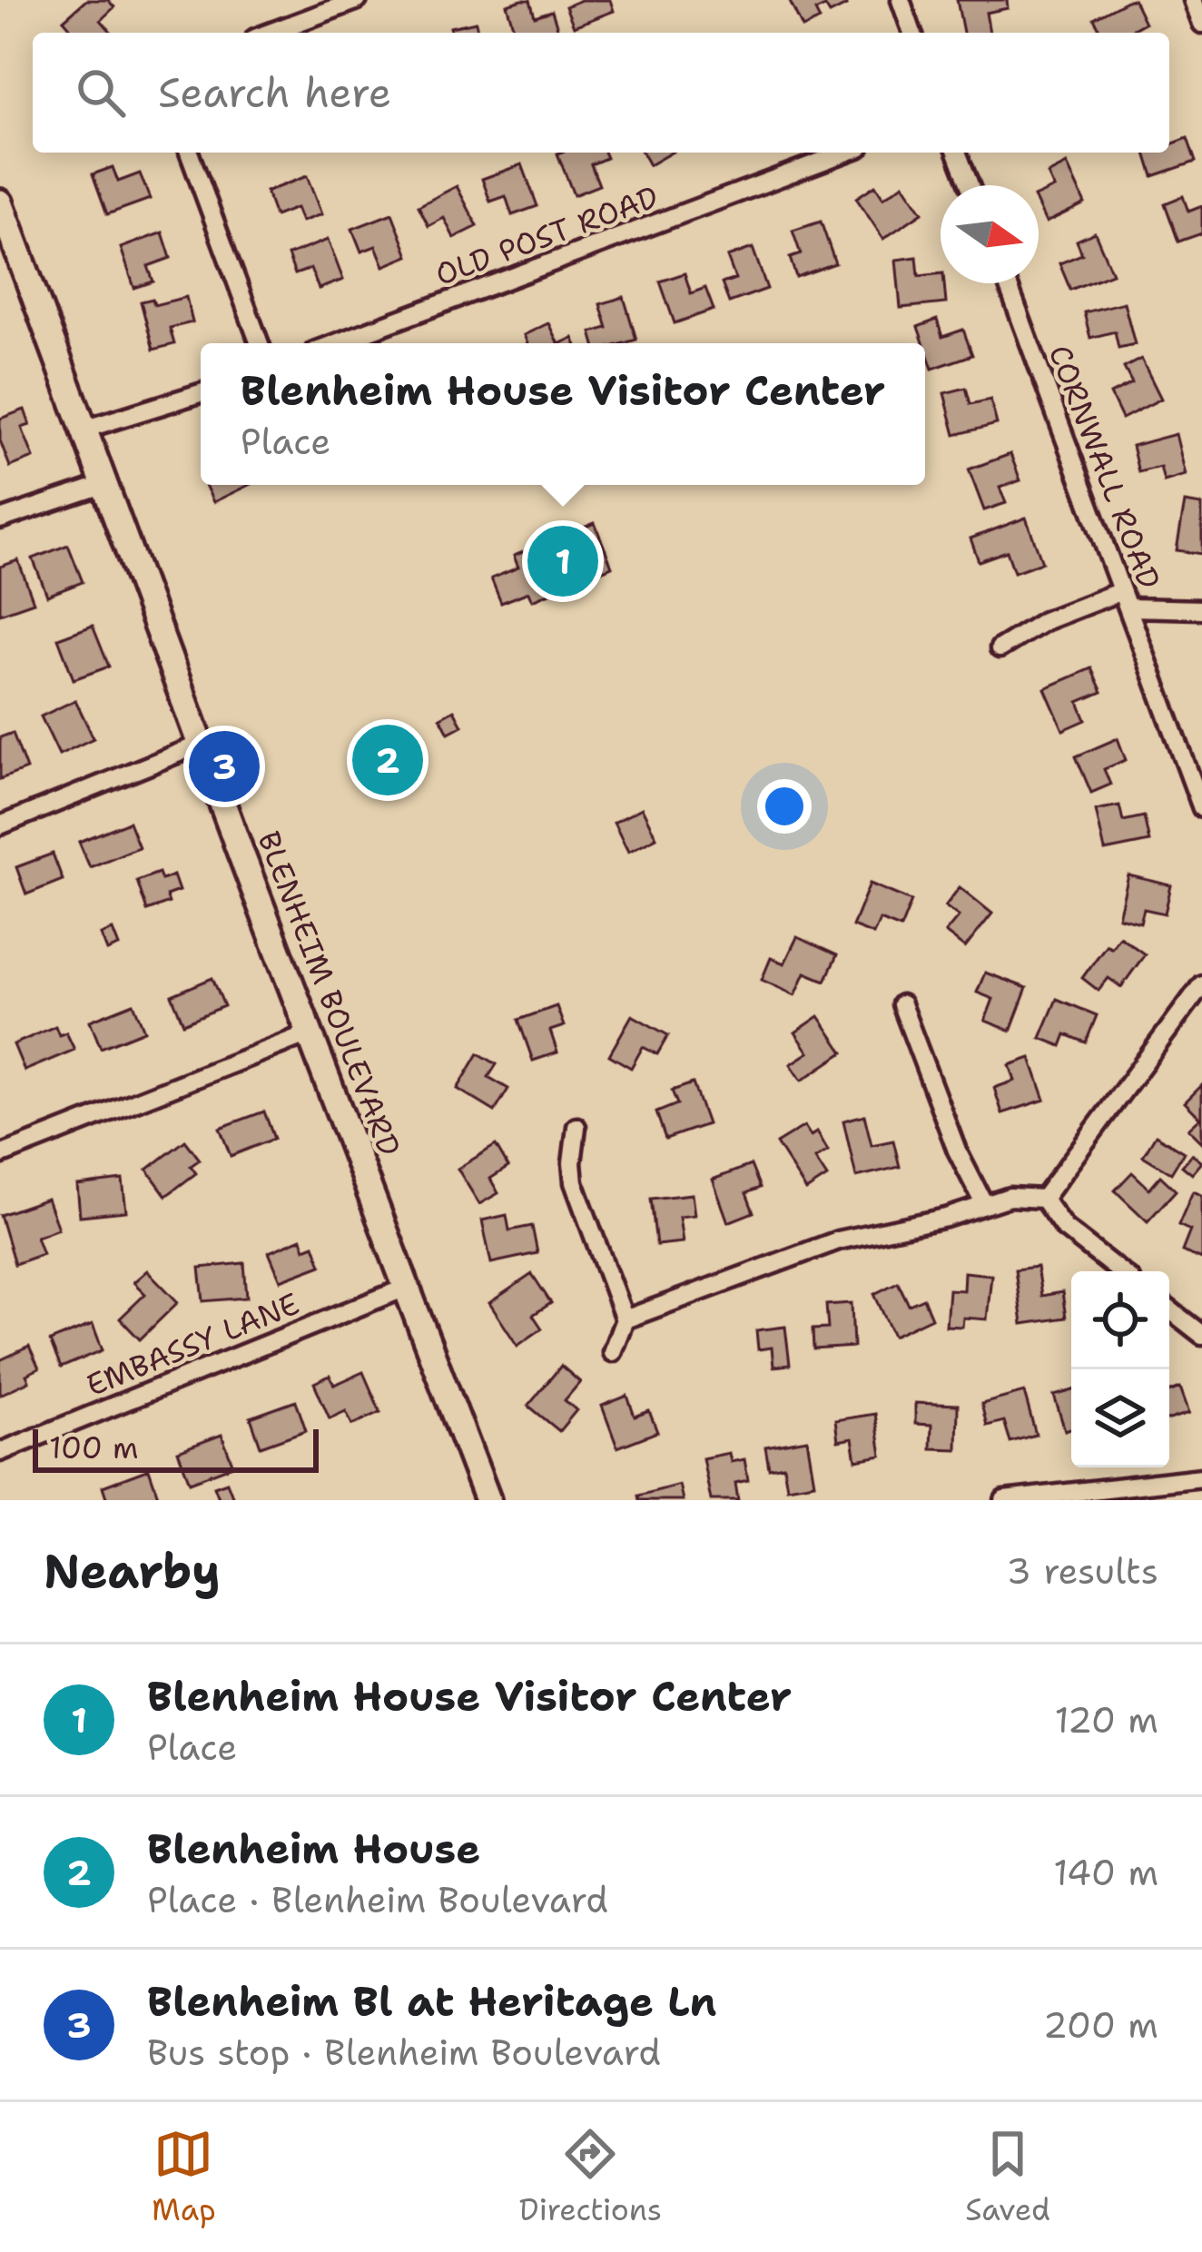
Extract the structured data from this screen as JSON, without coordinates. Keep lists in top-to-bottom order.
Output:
{
  "streets": {
    "main road": ["BLENHEIM BOULEVARD"],
    "street": ["OLD POST ROAD", "CORNWALL ROAD", "EMBASSY LANE"]
  },
  "crossings": [
    ["BLENHEIM BOULEVARD", "EMBASSY LANE"]
  ],
  "scale_bar": "100 m",
  "north": "right",
  "page": {
    "search": "Search here",
    "popup": ["Blenheim House Visitor Center", "Place"],
    "pins": ["1", "2", "3"],
    "scale": "100 m",
    "heading": ["Nearby", "3 results"],
    "list": [
      {
        "mark": "1",
        "name": "Blenheim House Visitor Center",
        "note": "Place",
        "value": "120 m"
      },
      {
        "mark": "2",
        "name": "Blenheim House",
        "note": "Place · Blenheim Boulevard",
        "value": "140 m"
      },
      {
        "mark": "3",
        "name": "Blenheim Bl at Heritage Ln",
        "note": "Bus stop · Blenheim Boulevard",
        "value": "200 m"
      }
    ],
    "nav": ["Map", "Directions", "Saved"]
  }
}
